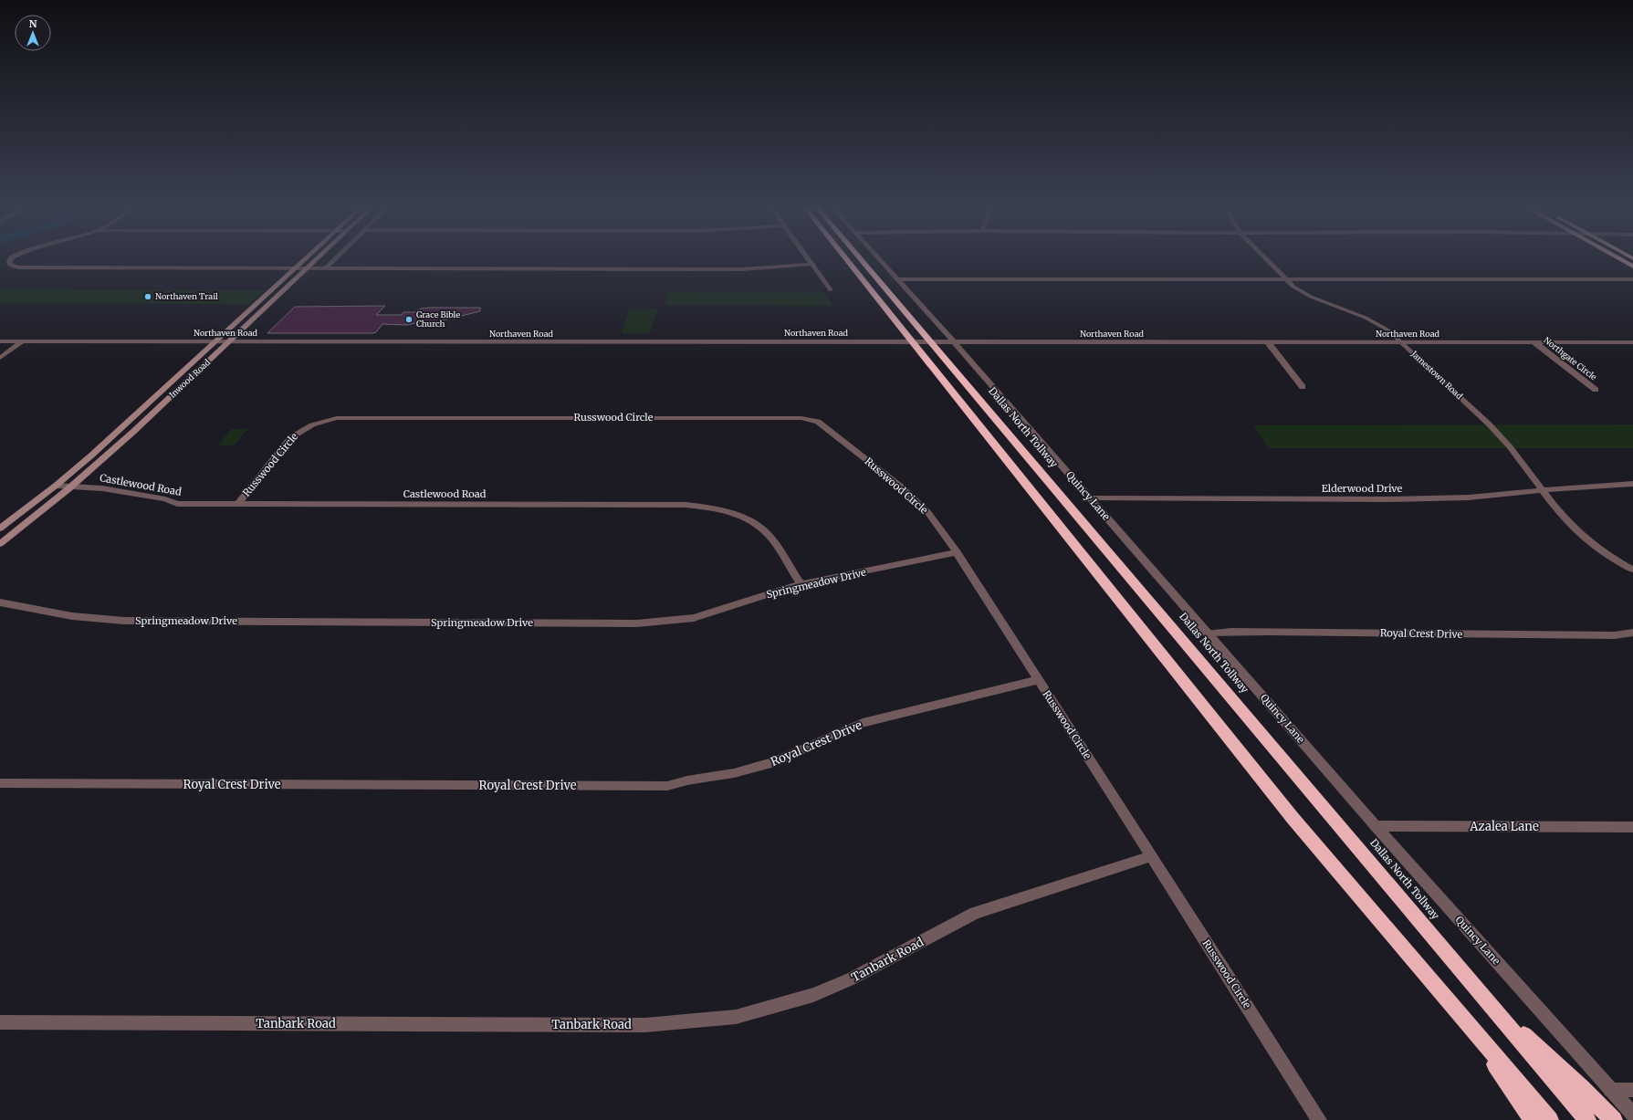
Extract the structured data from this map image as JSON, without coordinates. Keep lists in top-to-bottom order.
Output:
{
  "streets": {
    "highway": ["Dallas North Tollway"],
    "main road": ["Inwood Road"],
    "street": [
      "Northaven Road",
      "Northgate Circle",
      "Jamestown Road",
      "Russwood Circle",
      "Castlewood Road",
      "Elderwood Drive",
      "Quincy Lane",
      "Springmeadow Drive",
      "Royal Crest Drive",
      "Azalea Lane",
      "Tanbark Road"
    ]
  },
  "crossings": [
    ["Northaven Road", "Northgate Circle"],
    ["Northaven Road", "Jamestown Road"],
    ["Northaven Road", "Inwood Road"],
    ["Northaven Road", "Quincy Lane"],
    ["Jamestown Road", "Elderwood Drive"],
    ["Inwood Road", "Castlewood Road"],
    ["Russwood Circle", "Castlewood Road"],
    ["Russwood Circle", "Springmeadow Drive"],
    ["Russwood Circle", "Royal Crest Drive"],
    ["Russwood Circle", "Tanbark Road"],
    ["Castlewood Road", "Springmeadow Drive"],
    ["Elderwood Drive", "Quincy Lane"],
    ["Quincy Lane", "Royal Crest Drive"],
    ["Quincy Lane", "Azalea Lane"]
  ],
  "places": ["Northaven Trail", "Grace Bible Church"],
  "north": "top"
}
